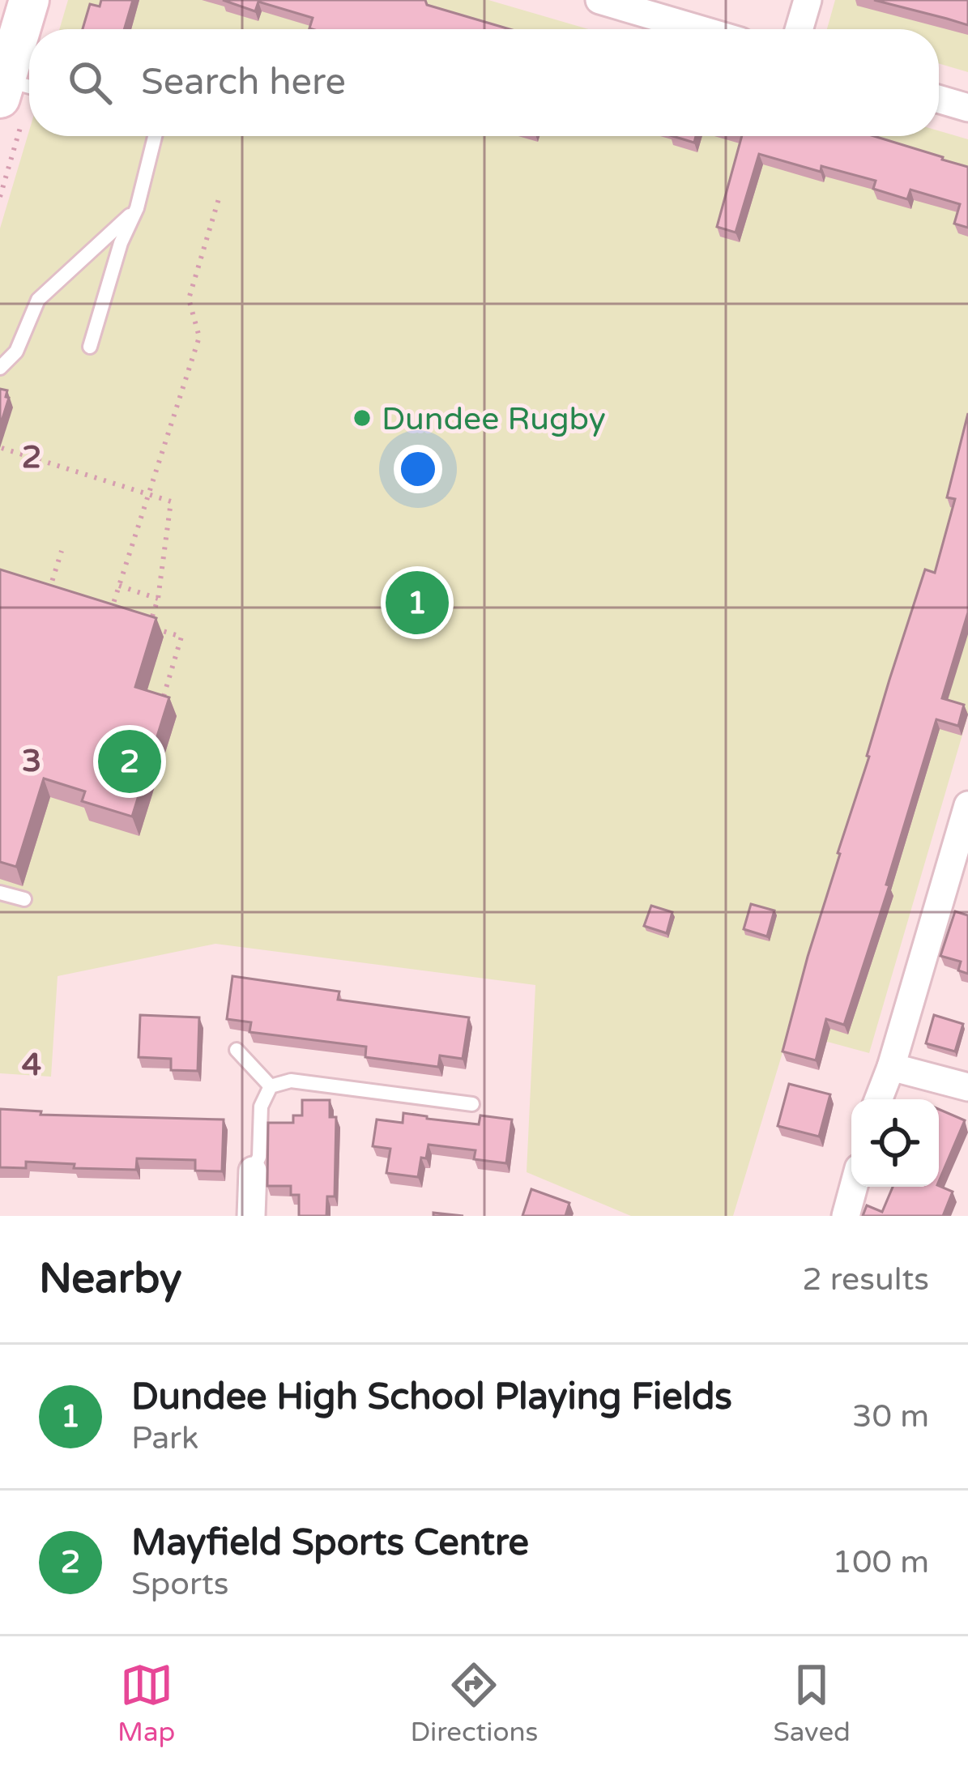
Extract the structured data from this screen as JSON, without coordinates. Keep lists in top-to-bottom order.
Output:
{
  "places": ["Dundee Rugby"],
  "page": {
    "search": "Search here",
    "pins": ["1", "2"],
    "heading": ["Nearby", "2 results"],
    "list": [
      {
        "mark": "1",
        "name": "Dundee High School Playing Fields",
        "note": "Park",
        "value": "30 m"
      },
      {
        "mark": "2",
        "name": "Mayfield Sports Centre",
        "note": "Sports",
        "value": "100 m"
      }
    ],
    "nav": ["Map", "Directions", "Saved"]
  },
  "grid": {
    "rows": ["2", "3", "4"]
  }
}
